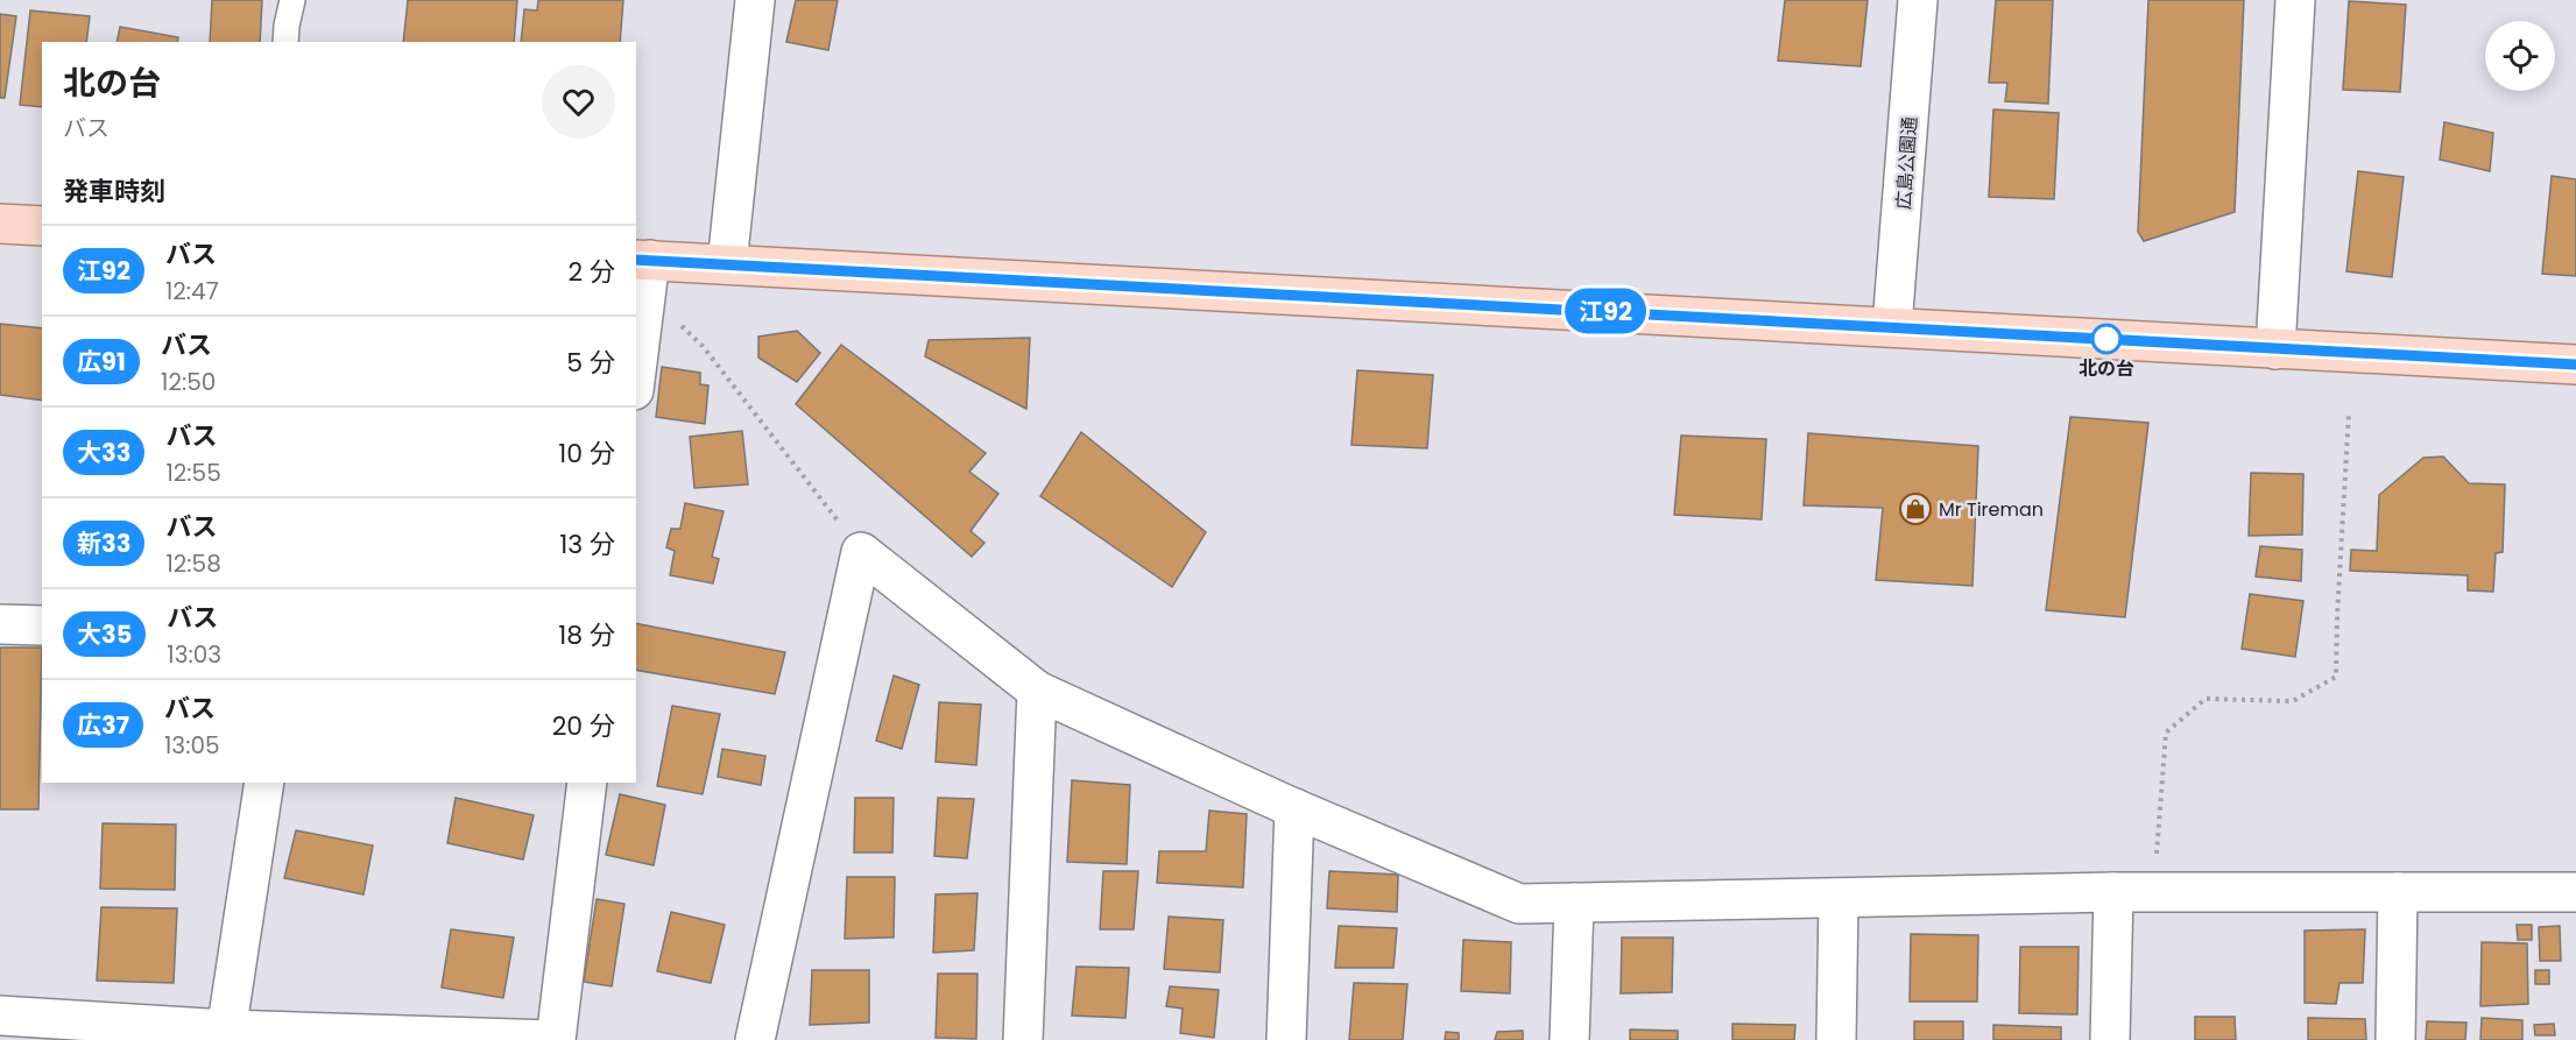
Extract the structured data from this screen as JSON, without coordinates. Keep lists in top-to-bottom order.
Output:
{
  "streets": {
    "street": ["広島公園通"]
  },
  "places": {
    "other": ["北の台"],
    "shop": ["Mr Tireman"]
  },
  "lines": ["bus line 江92"],
  "page": {
    "on_map": "江92",
    "heading": [
      ["北の台", "バス"],
      "発車時刻"
    ],
    "list": [
      {
        "mark": "江92",
        "name": "バス",
        "note": "12:47",
        "value": "2 分"
      },
      {
        "mark": "広91",
        "name": "バス",
        "note": "12:50",
        "value": "5 分"
      },
      {
        "mark": "大33",
        "name": "バス",
        "note": "12:55",
        "value": "10 分"
      },
      {
        "mark": "新33",
        "name": "バス",
        "note": "12:58",
        "value": "13 分"
      },
      {
        "mark": "大35",
        "name": "バス",
        "note": "13:03",
        "value": "18 分"
      },
      {
        "mark": "広37",
        "name": "バス",
        "note": "13:05",
        "value": "20 分"
      }
    ]
  }
}
